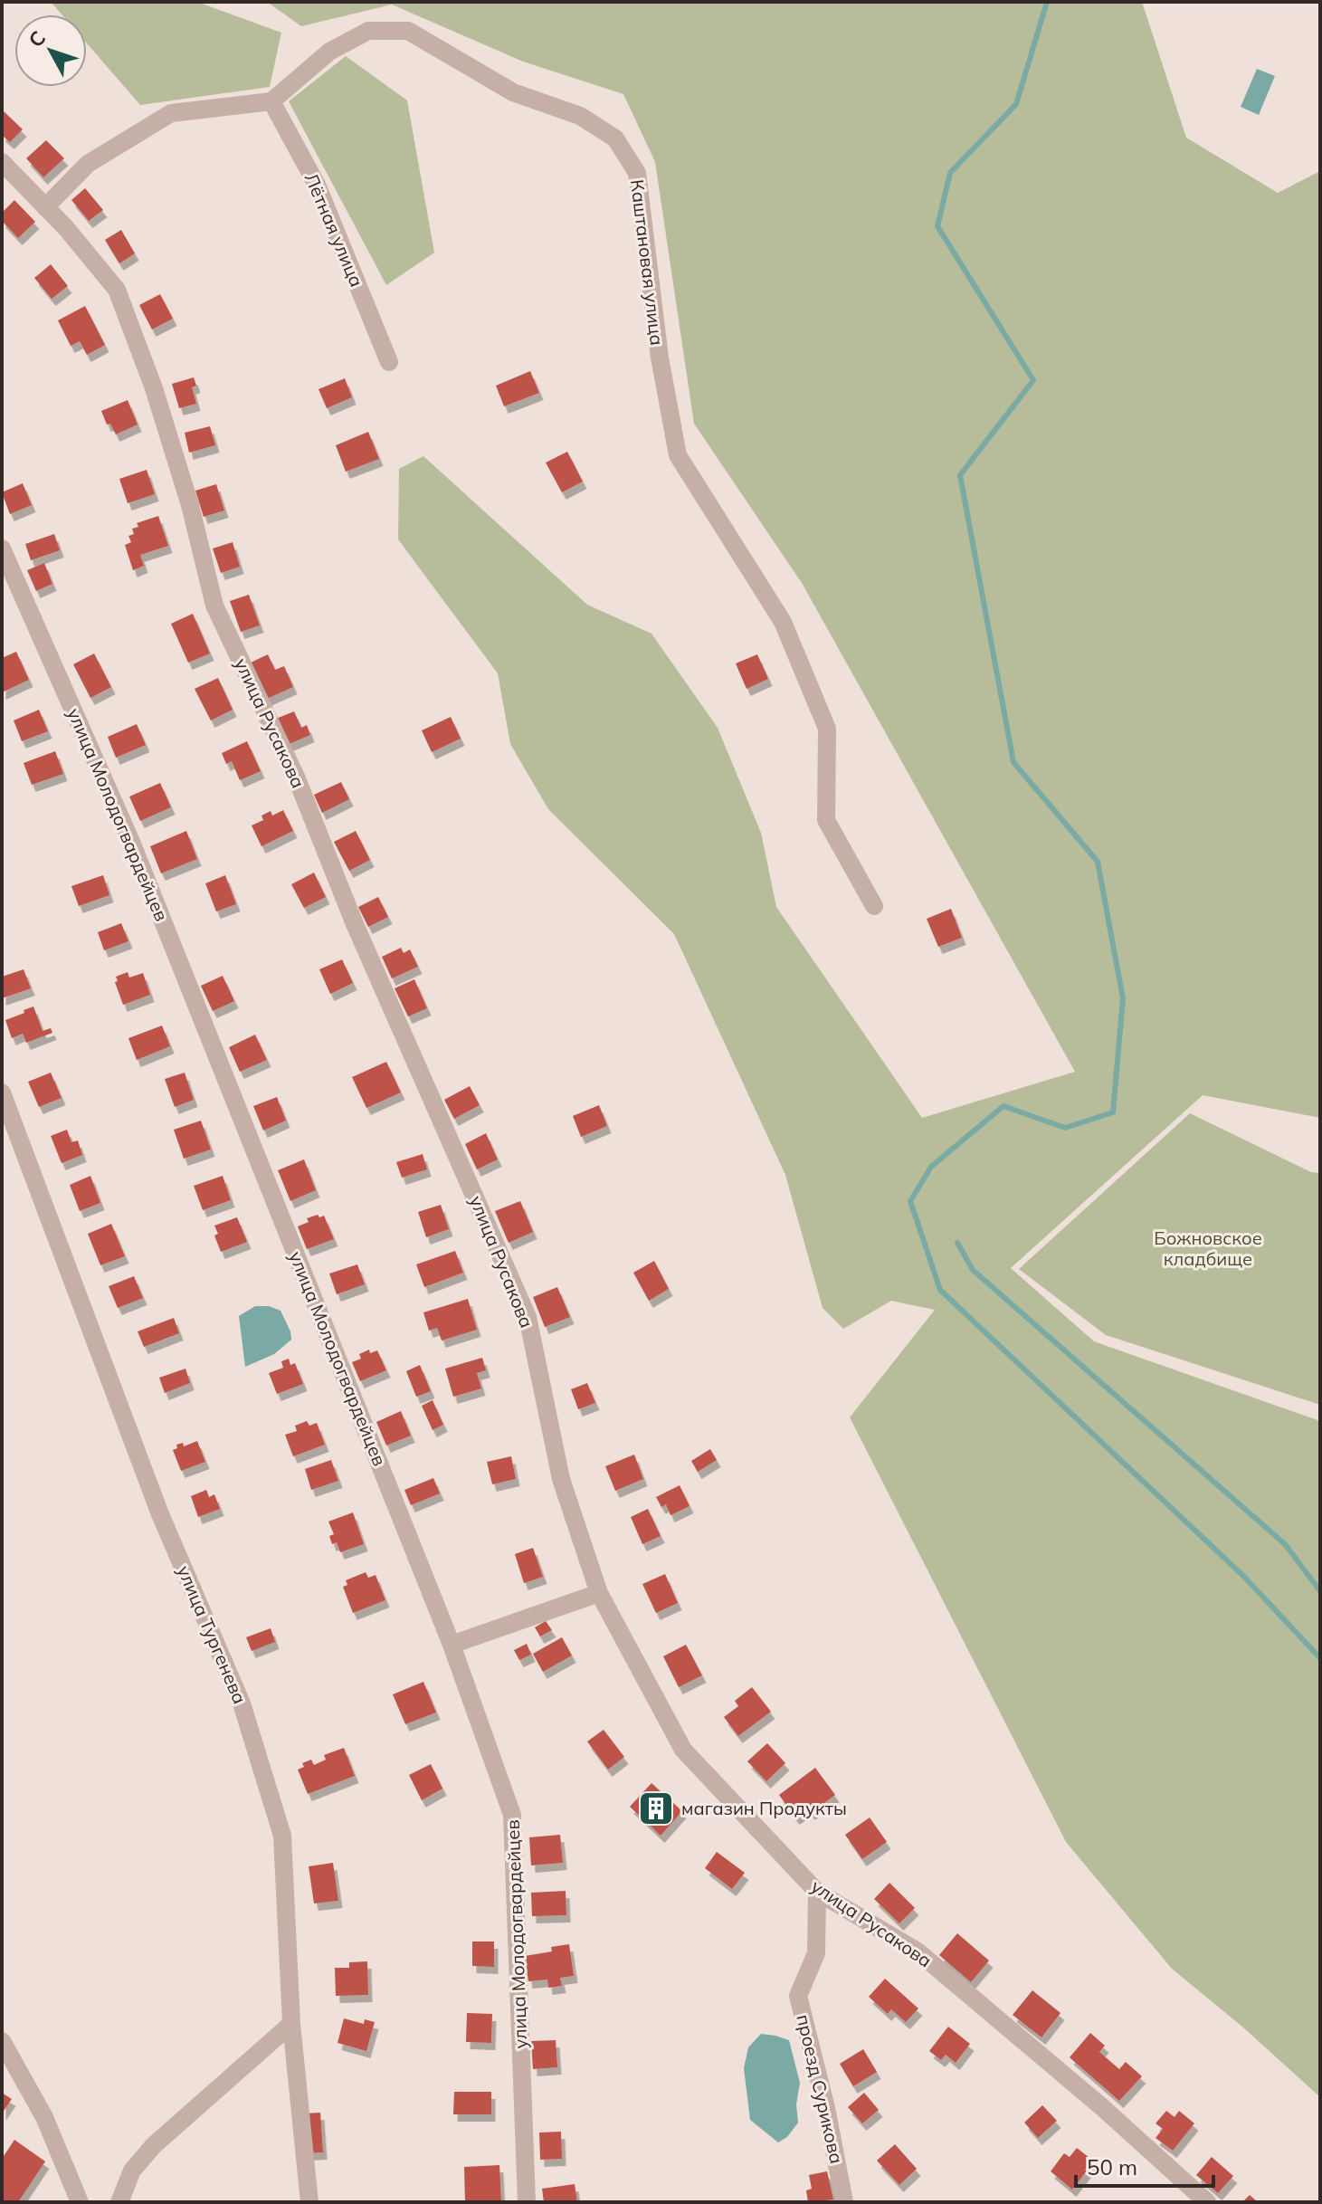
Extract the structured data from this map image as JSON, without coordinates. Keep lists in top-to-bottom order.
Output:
{
  "streets": {
    "street": [
      "Лётная улица",
      "Каштановая улица",
      "улица Русакова",
      "улица Молодогвардейцев",
      "улица Тургенева",
      "проезд Сурикова"
    ]
  },
  "crossings": [
    ["Лётная улица", "Каштановая улица"],
    ["улица Русакова", "проезд Сурикова"]
  ],
  "parks": ["Божновское кладбище"],
  "places": {
    "building": ["магазин Продукты"]
  },
  "scale_bar": "50 m",
  "north": "top left"
}
